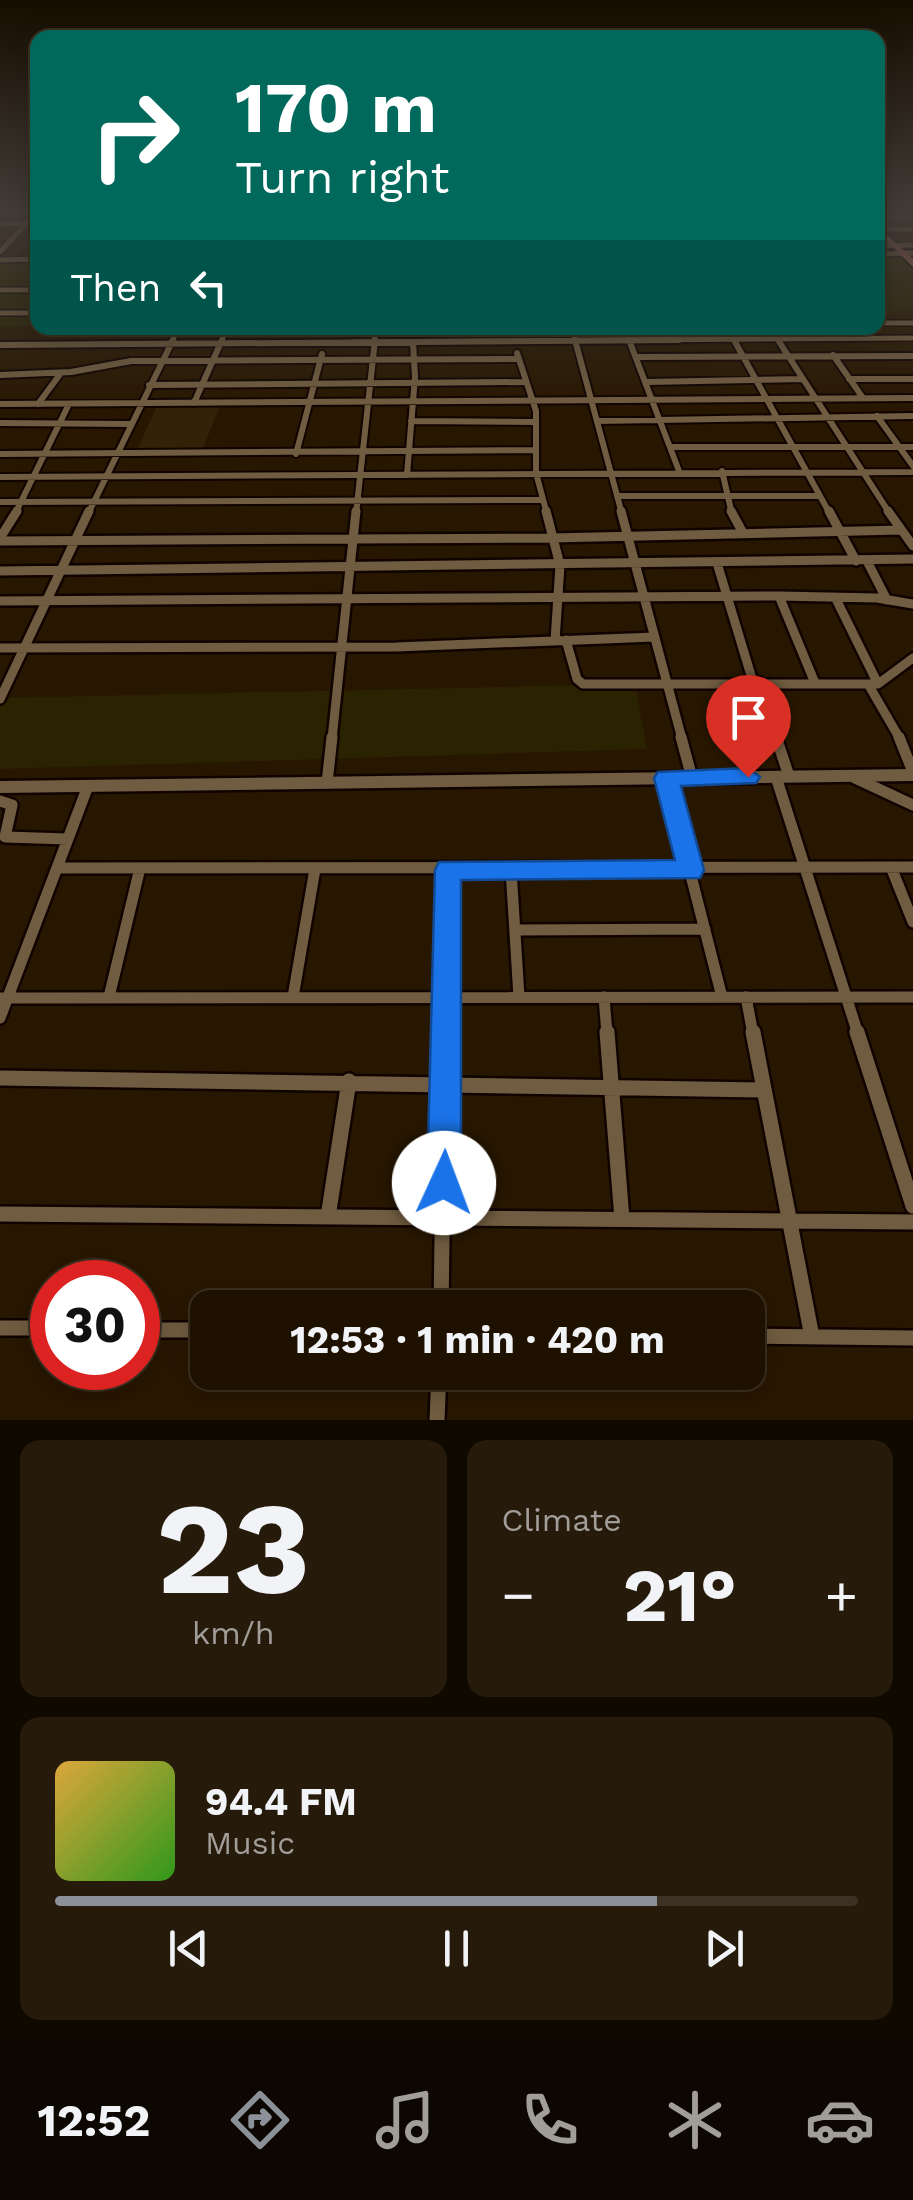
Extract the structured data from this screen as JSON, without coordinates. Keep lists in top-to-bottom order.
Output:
{
  "page": {
    "turn": ["170 m", "Turn right"],
    "then": "Then",
    "limit": "30",
    "trip": "12:53 · 1 min · 420 m",
    "tile": [
      ["23", "km/h"],
      "Climate"
    ],
    "heat": ["−", "21°", "+"],
    "song": ["94.4 FM", "Music"],
    "tabs": "12:52"
  }
}
